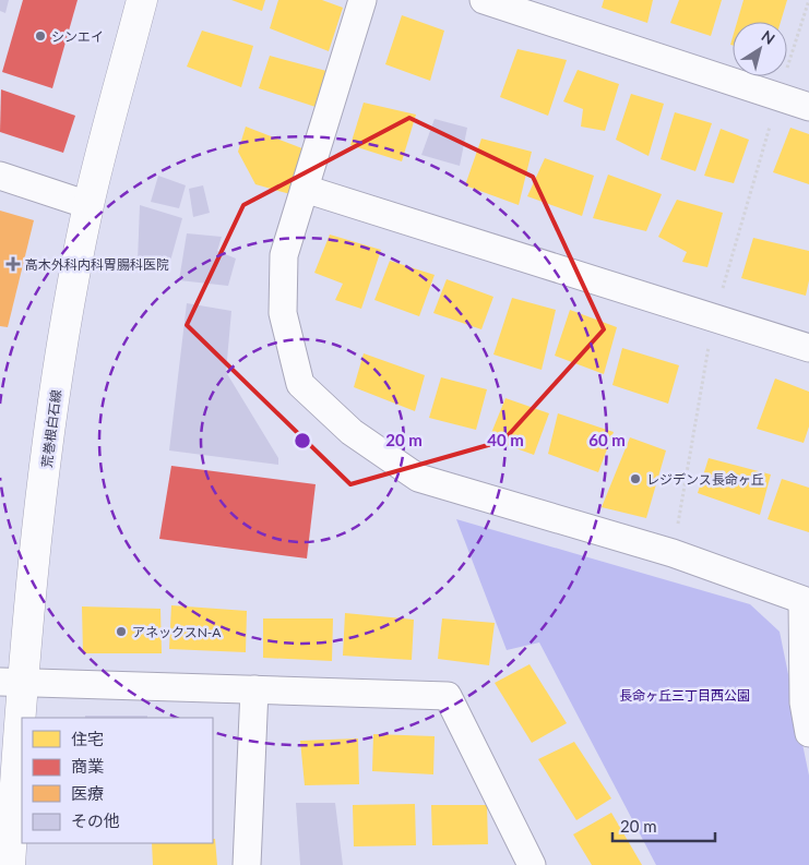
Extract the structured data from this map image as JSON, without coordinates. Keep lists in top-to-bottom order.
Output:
{
  "streets": {
    "street": ["荒巻根白石線"]
  },
  "parks": ["長命ヶ丘三丁目西公園"],
  "places": {
    "other": ["シンエイ", "レジデンス長命ヶ丘", "アネックスN-A"],
    "health": ["高木外科内科胃腸科医院"]
  },
  "legend": [
    "住宅",
    "商業",
    "医療",
    "その他"
  ],
  "scale_bar": "20 m",
  "north": "top right",
  "rings": ["20 m", "40 m", "60 m"]
}
